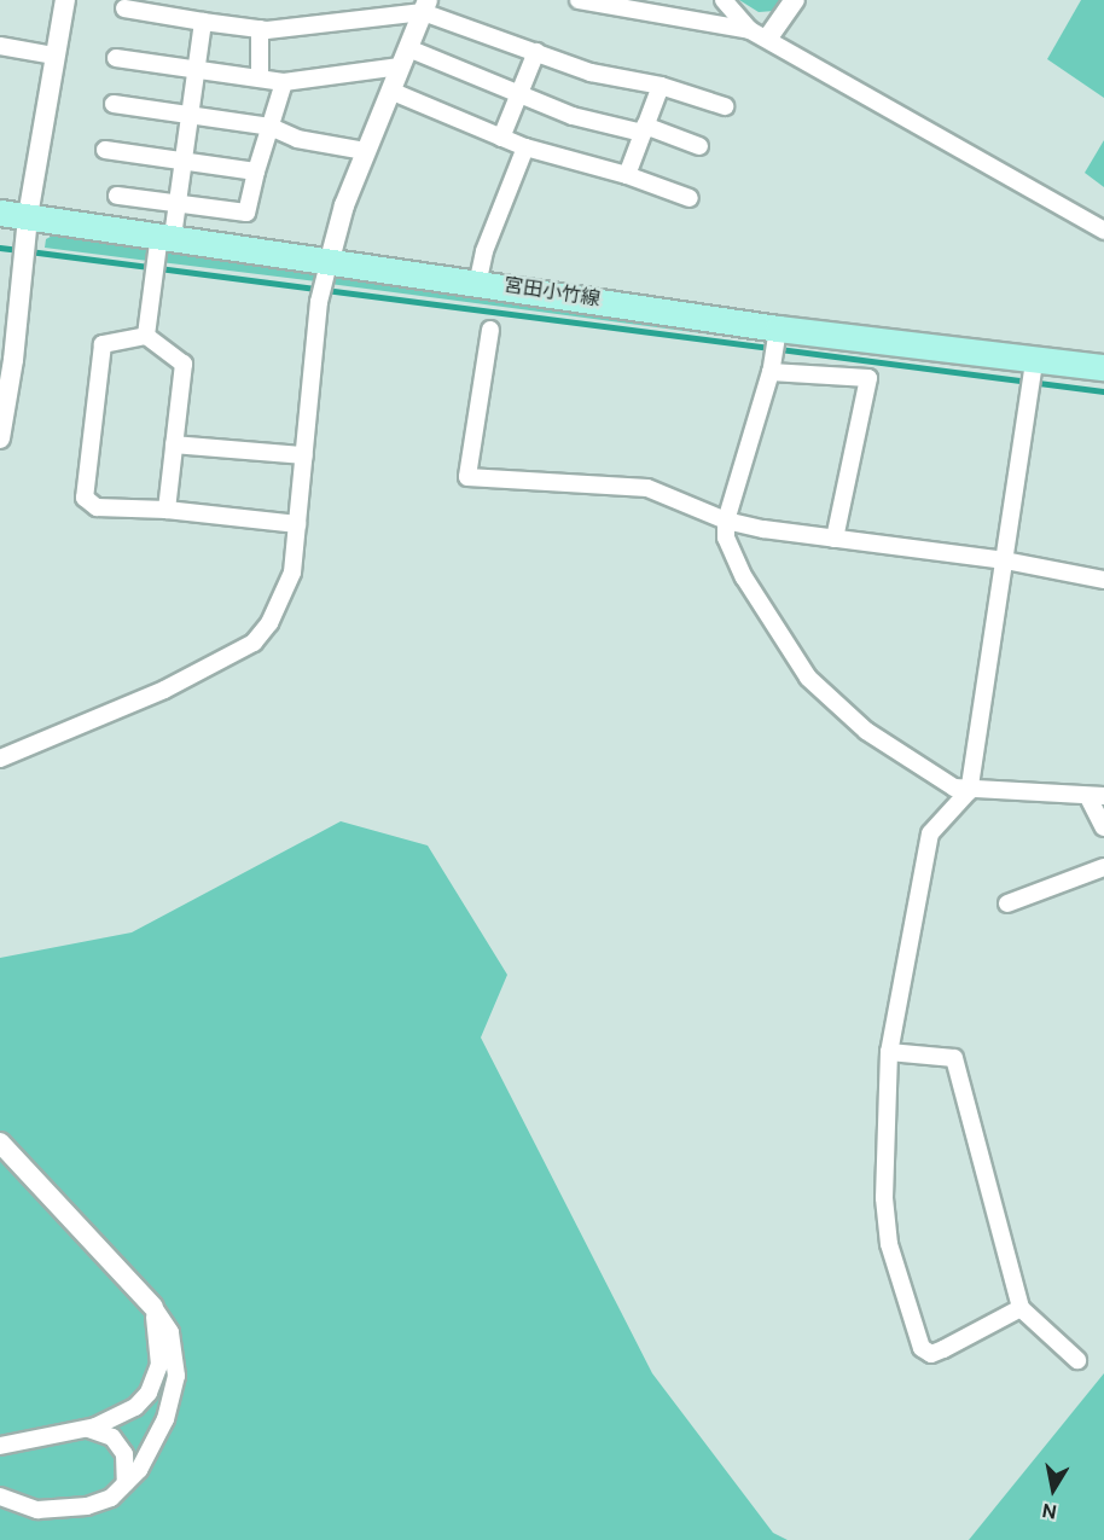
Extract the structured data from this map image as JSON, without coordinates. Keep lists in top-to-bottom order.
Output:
{
  "streets": {
    "main road": ["宮田小竹線"]
  },
  "north": "bottom"
}
